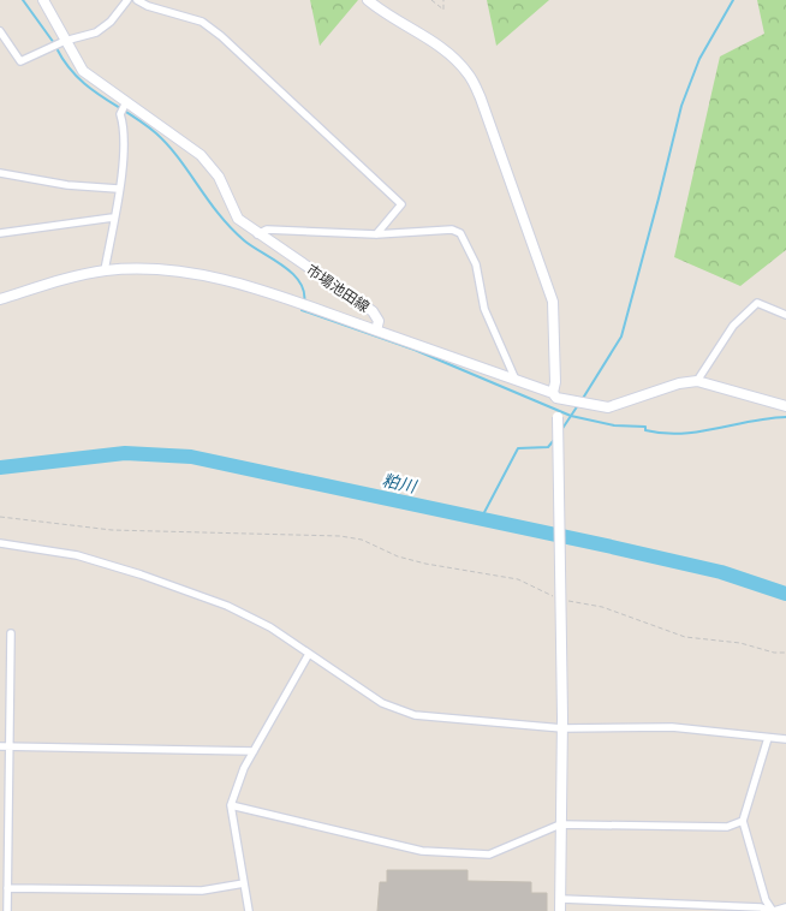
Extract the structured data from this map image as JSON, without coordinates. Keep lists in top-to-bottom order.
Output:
{
  "streets": {
    "street": ["市場池田線"]
  },
  "water": ["粕川"]
}
